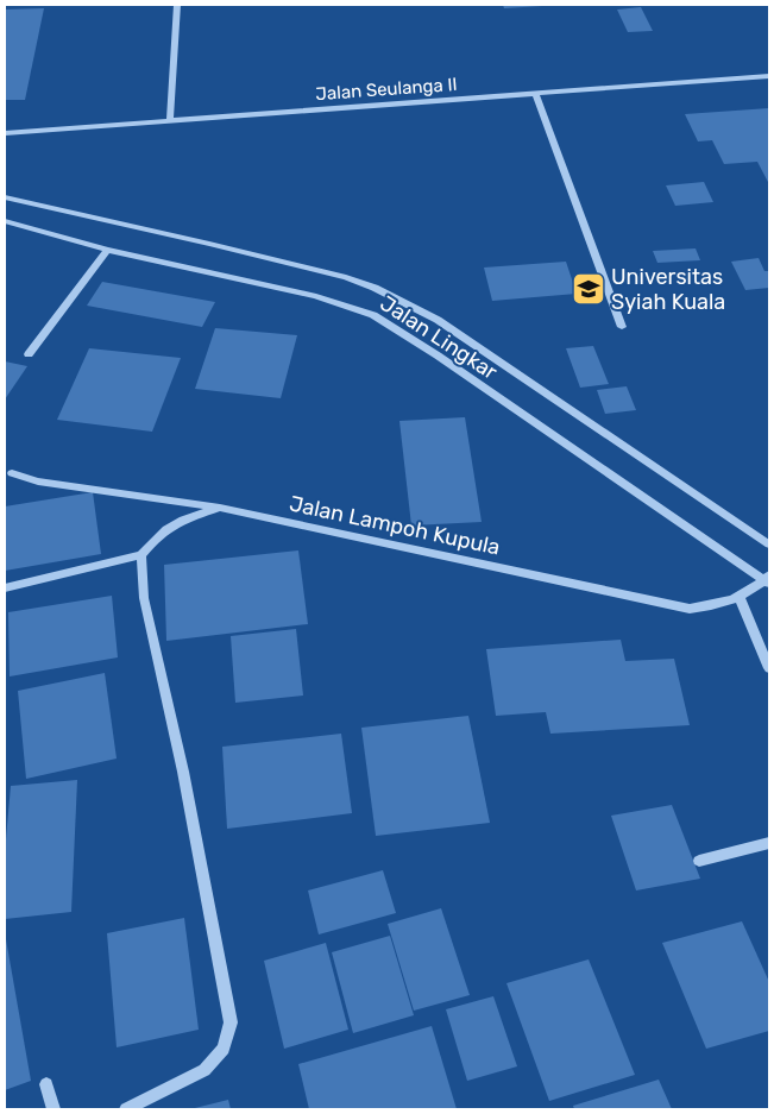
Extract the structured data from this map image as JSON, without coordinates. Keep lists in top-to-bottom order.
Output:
{
  "streets": {
    "street": ["Jalan Seulanga II", "Jalan Lingkar", "Jalan Lampoh Kupula"]
  },
  "crossings": [
    ["Jalan Lingkar", "Jalan Lampoh Kupula"]
  ],
  "places": {
    "school or university": ["Universitas Syiah Kuala"]
  }
}
